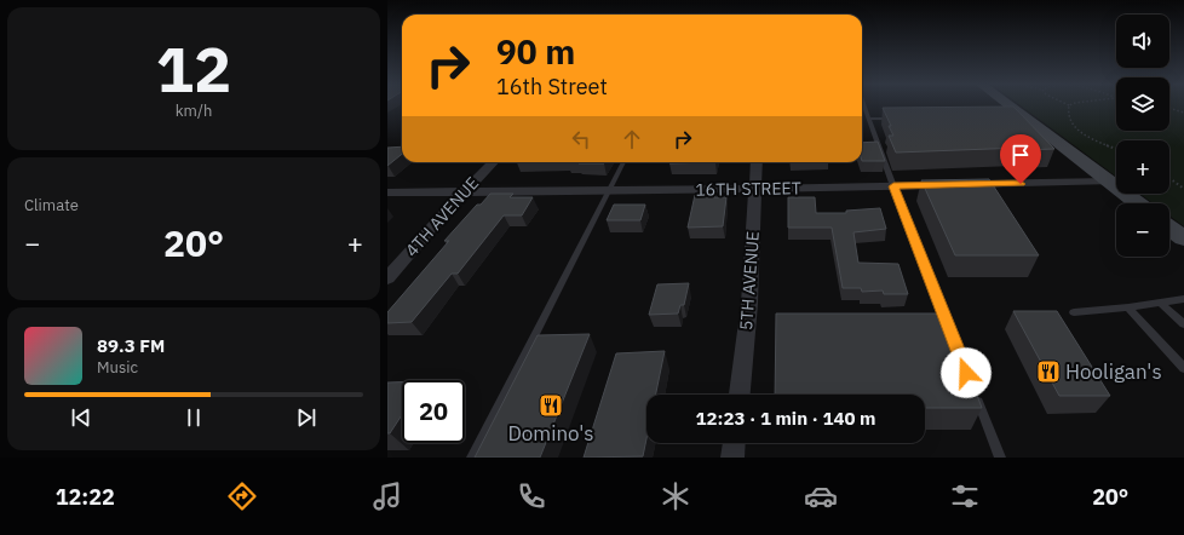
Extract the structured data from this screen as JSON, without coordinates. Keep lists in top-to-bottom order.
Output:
{
  "streets": {
    "street": ["16TH STREET", "4TH AVENUE", "5TH AVENUE"]
  },
  "crossings": [
    ["16TH STREET", "4TH AVENUE"],
    ["16TH STREET", "5TH AVENUE"]
  ],
  "places": {
    "restaurant": ["Hooligan's", "Domino's"]
  },
  "page": {
    "tile": [
      ["12", "km/h"],
      "Climate"
    ],
    "map_buttons": ["+", "−"],
    "turn": ["90 m", "16th Street"],
    "heat": ["−", "20°", "+"],
    "song": ["89.3 FM", "Music"],
    "limit": "20",
    "trip": "12:23 · 1 min · 140 m",
    "tabs": ["12:22", "20°"]
  }
}
